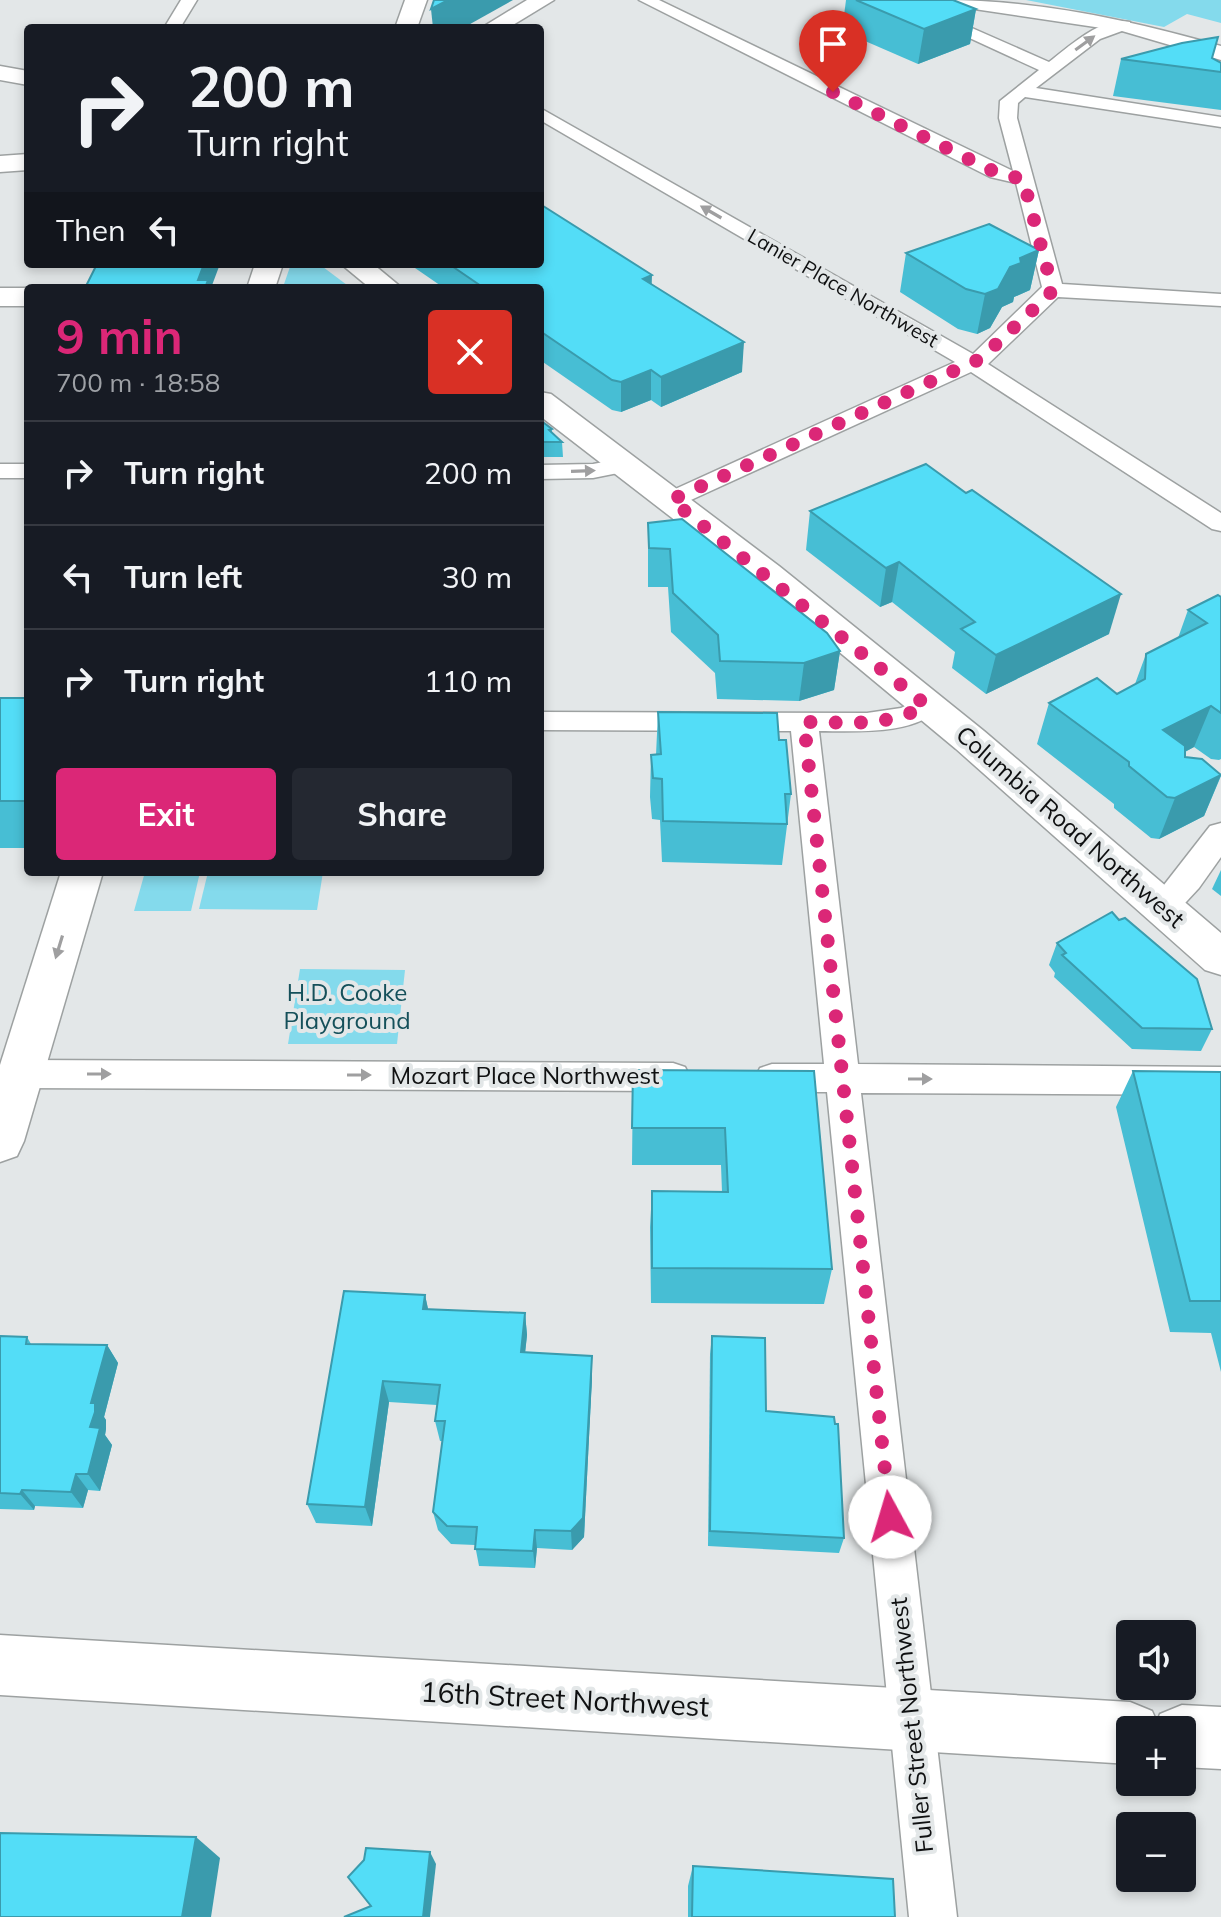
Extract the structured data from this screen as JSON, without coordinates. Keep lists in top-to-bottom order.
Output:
{
  "streets": {
    "main road": ["Columbia Road Northwest", "16th Street Northwest"],
    "street": ["Lanier Place Northwest", "Mozart Place Northwest", "Fuller Street Northwest"]
  },
  "crossings": [
    ["Mozart Place Northwest", "Fuller Street Northwest"],
    ["16th Street Northwest", "Fuller Street Northwest"]
  ],
  "one_way": ["Mozart Place Northwest"],
  "parks": ["H.D. Cooke Playground"],
  "page": {
    "turn": ["200 m", "Turn right"],
    "then": "Then",
    "heading": ["9 min", "700 m · 18:58"],
    "list": [
      {
        "name": "Turn right",
        "value": "200 m"
      },
      {
        "name": "Turn left",
        "value": "30 m"
      },
      {
        "name": "Turn right",
        "value": "110 m"
      }
    ],
    "buttons": ["Exit", "Share"],
    "map_buttons": ["+", "−"]
  }
}
